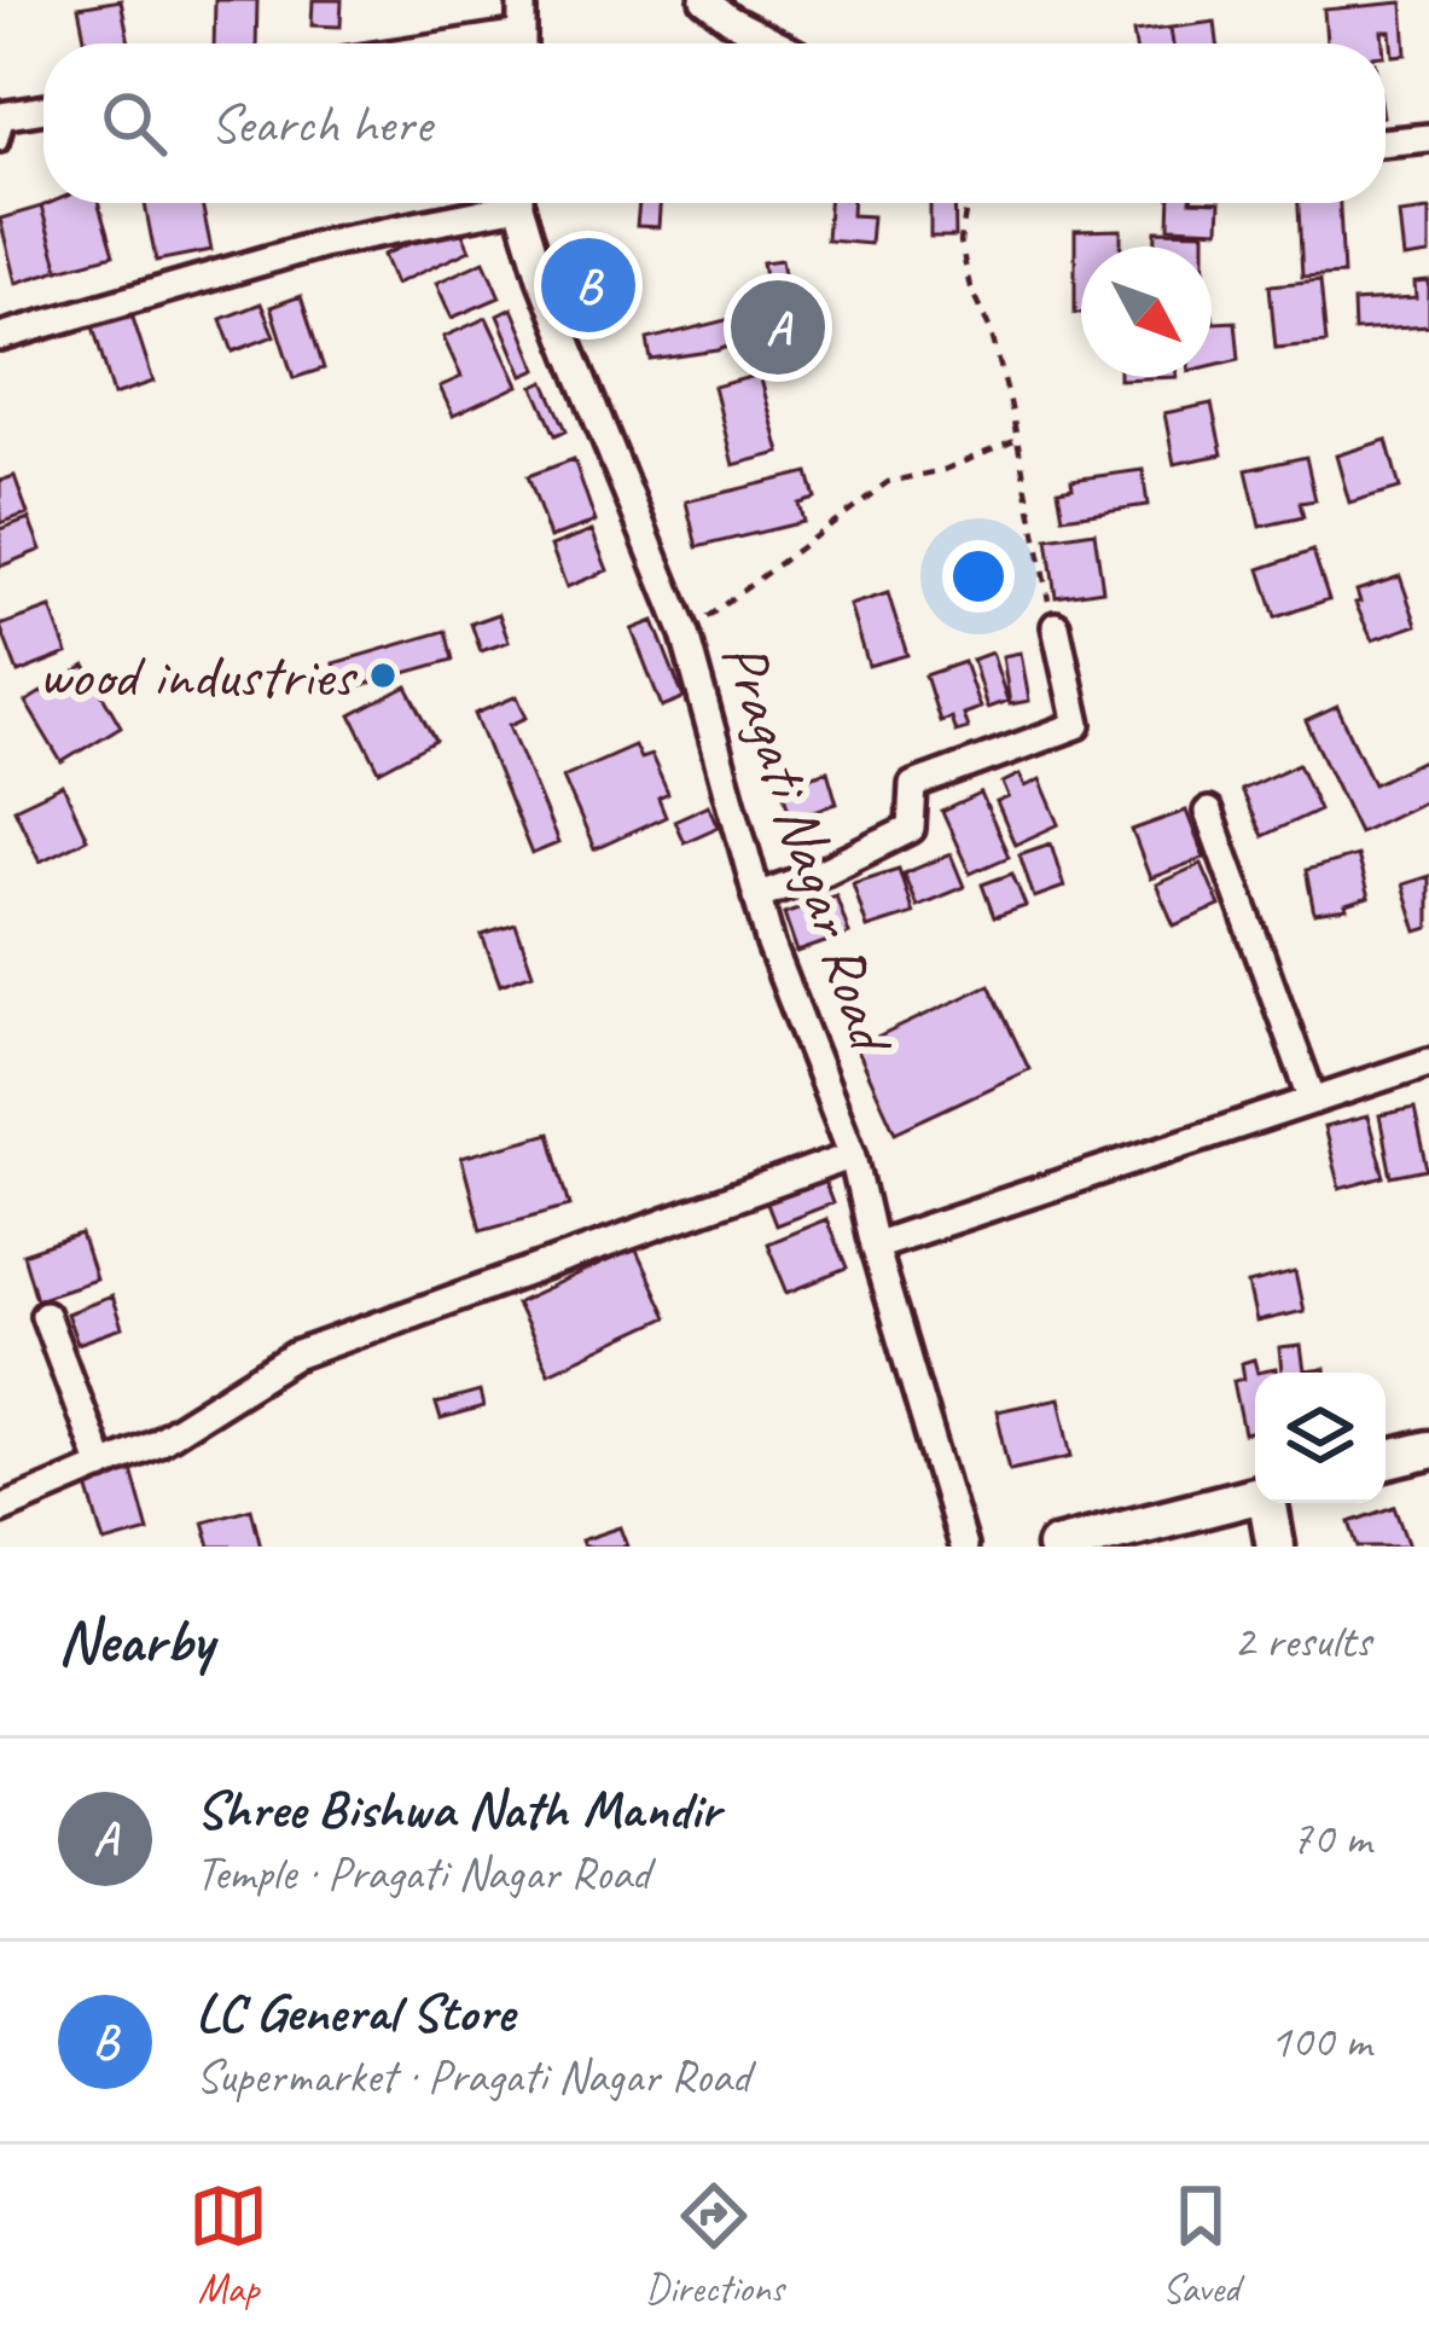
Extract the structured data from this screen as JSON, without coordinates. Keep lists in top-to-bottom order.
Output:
{
  "streets": {
    "street": ["Pragati Nagar Road"]
  },
  "places": ["wood industries"],
  "north": "bottom right",
  "page": {
    "search": "Search here",
    "pins": ["B", "A"],
    "heading": ["Nearby", "2 results"],
    "list": [
      {
        "mark": "A",
        "name": "Shree Bishwa Nath Mandir",
        "note": "Temple · Pragati Nagar Road",
        "value": "70 m"
      },
      {
        "mark": "B",
        "name": "LC General Store",
        "note": "Supermarket · Pragati Nagar Road",
        "value": "100 m"
      }
    ],
    "nav": ["Map", "Directions", "Saved"]
  }
}
